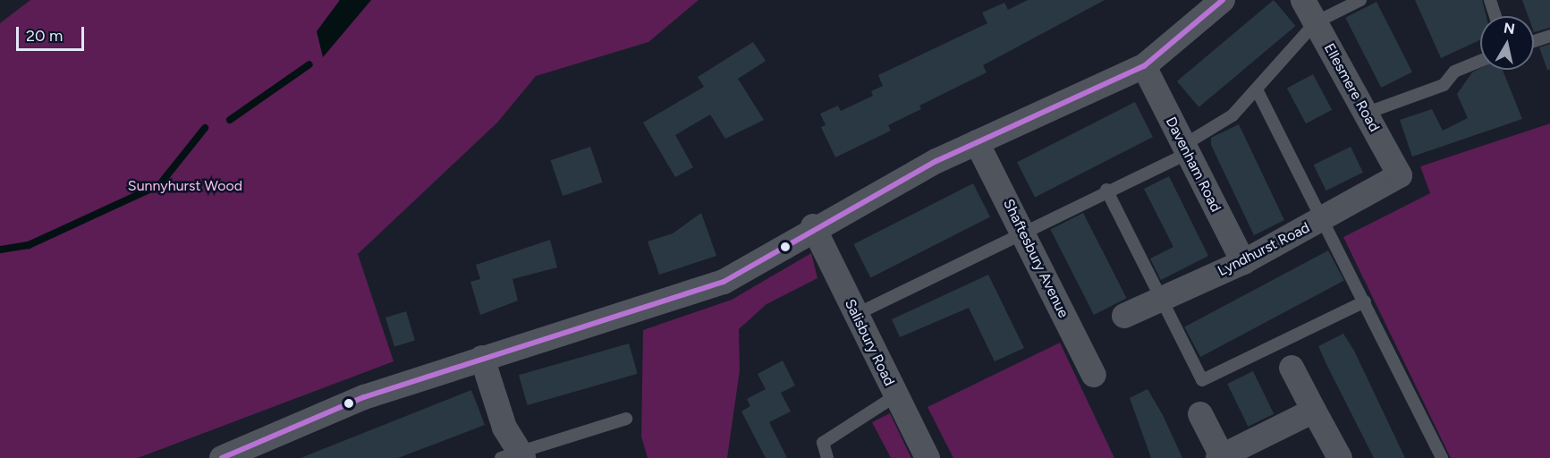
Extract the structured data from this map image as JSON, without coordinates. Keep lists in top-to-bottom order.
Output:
{
  "streets": {
    "street": [
      "Ellesmere Road",
      "Davenham Road",
      "Lyndhurst Road",
      "Shaftesbury Avenue",
      "Salisbury Road"
    ]
  },
  "crossings": [
    ["Ellesmere Road", "Lyndhurst Road"],
    ["Davenham Road", "Lyndhurst Road"]
  ],
  "parks": ["Sunnyhurst Wood"],
  "scale_bar": "20 m",
  "north": "top"
}
